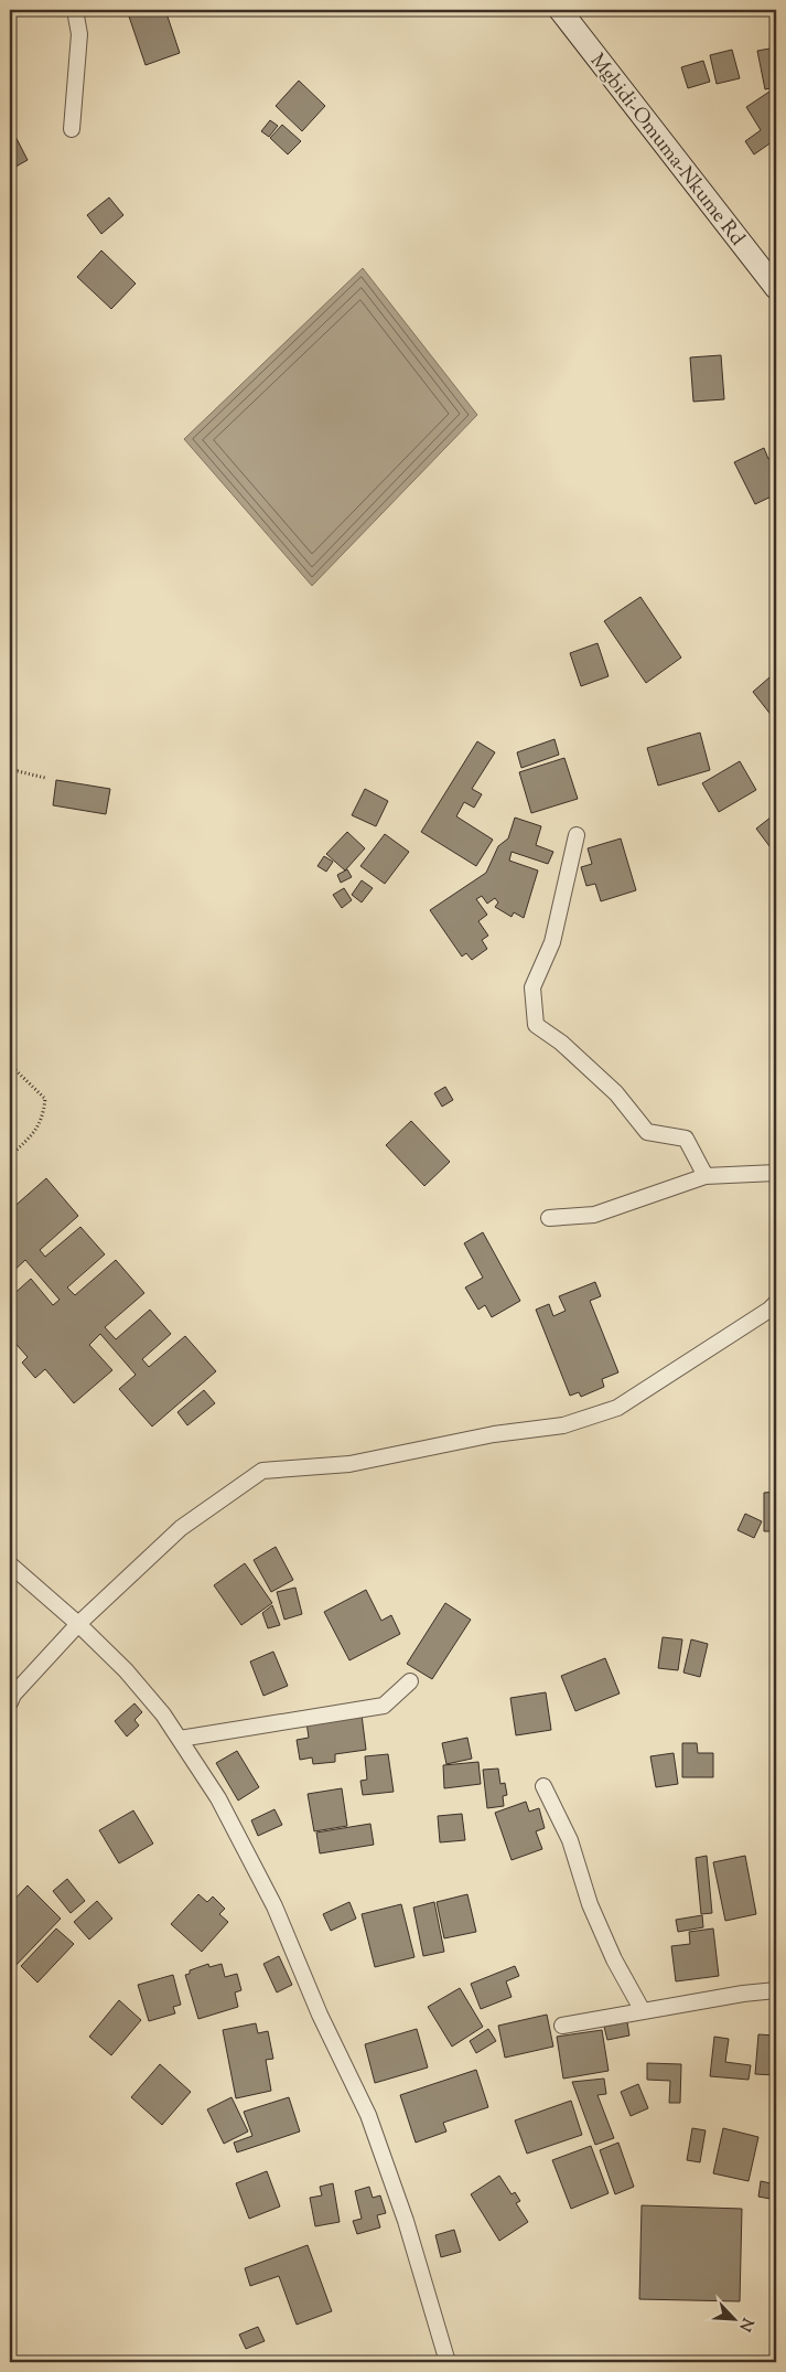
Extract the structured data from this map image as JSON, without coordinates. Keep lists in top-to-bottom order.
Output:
{
  "streets": {
    "street": ["Mgbidi-Omuma-Nkume Rd"]
  },
  "north": "bottom right"
}
